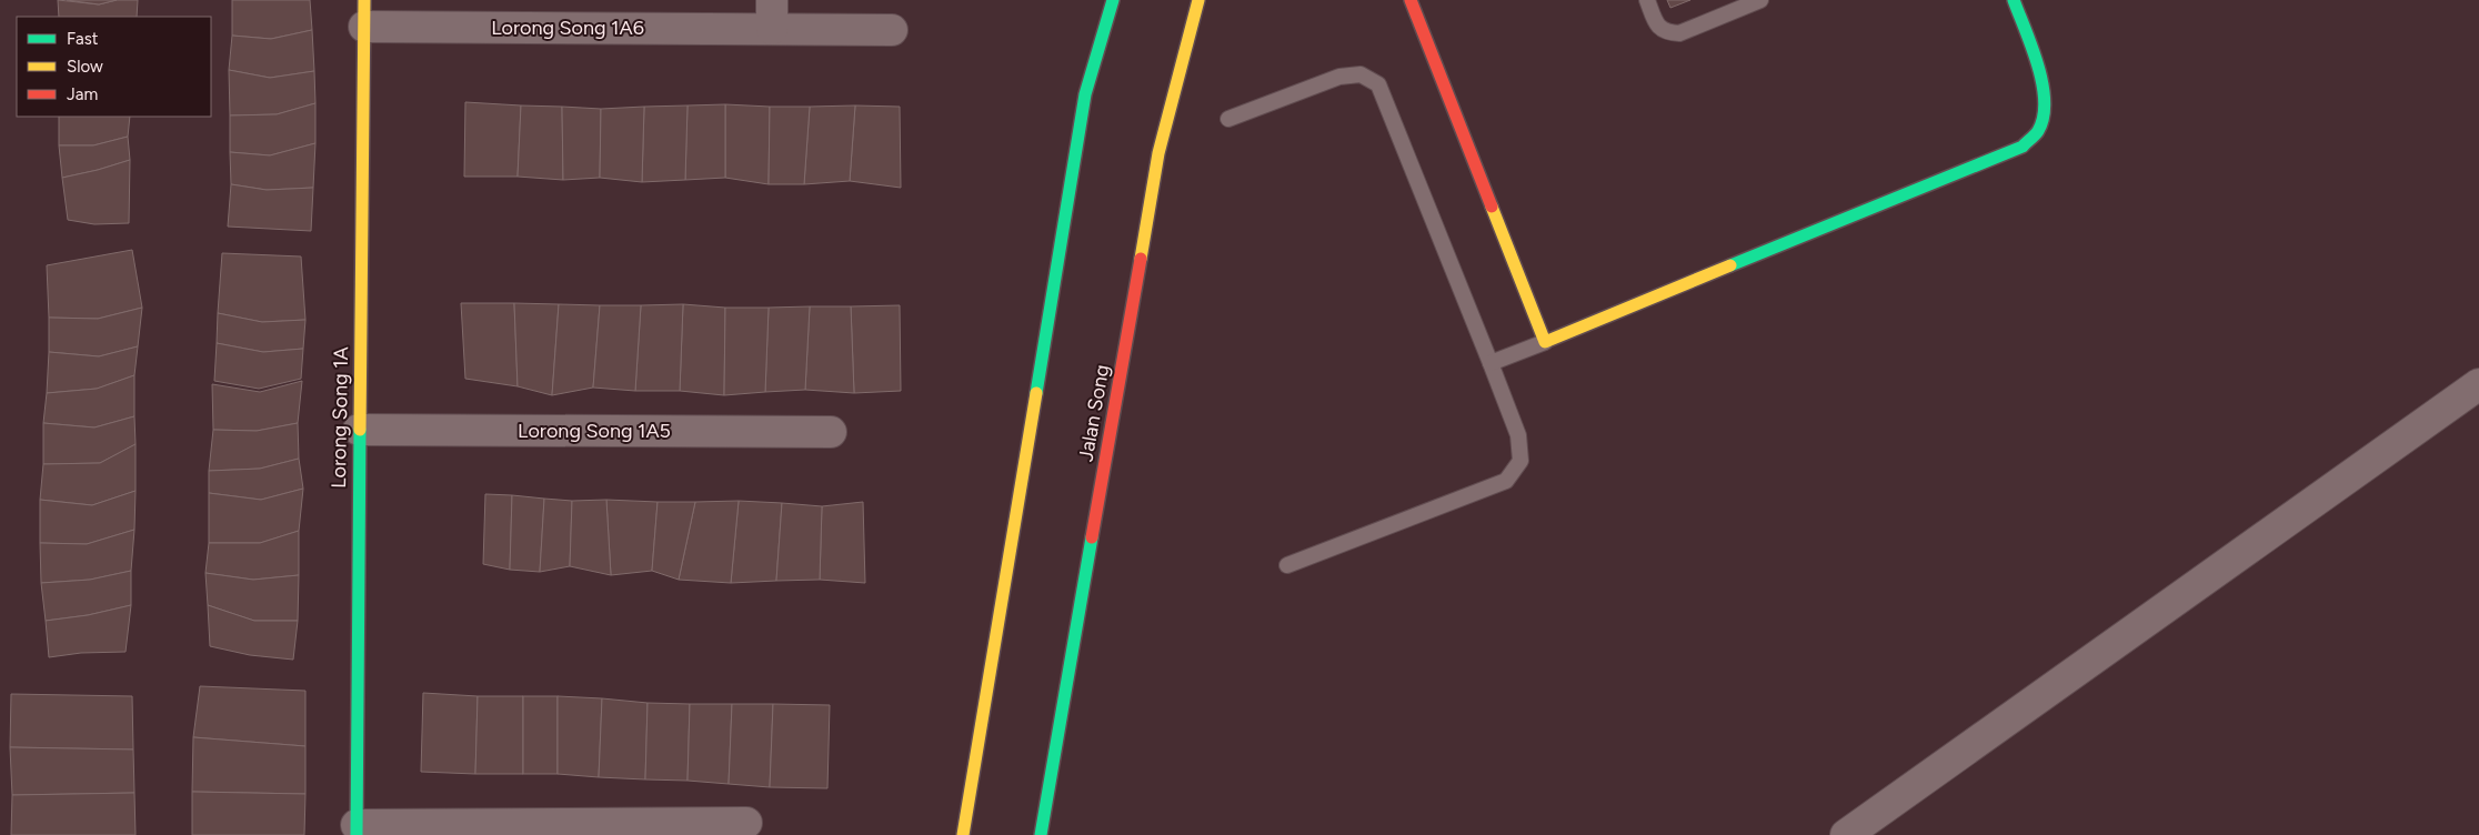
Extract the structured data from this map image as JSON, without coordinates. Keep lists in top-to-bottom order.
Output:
{
  "streets": {
    "street": [
      "Lorong Song 1A6",
      "Jalan Song",
      "Lorong Song 1A",
      "Lorong Song 1A5"
    ]
  },
  "crossings": [
    ["Lorong Song 1A6", "Lorong Song 1A"],
    ["Lorong Song 1A", "Lorong Song 1A5"]
  ],
  "legend": ["Fast", "Slow", "Jam"]
}
